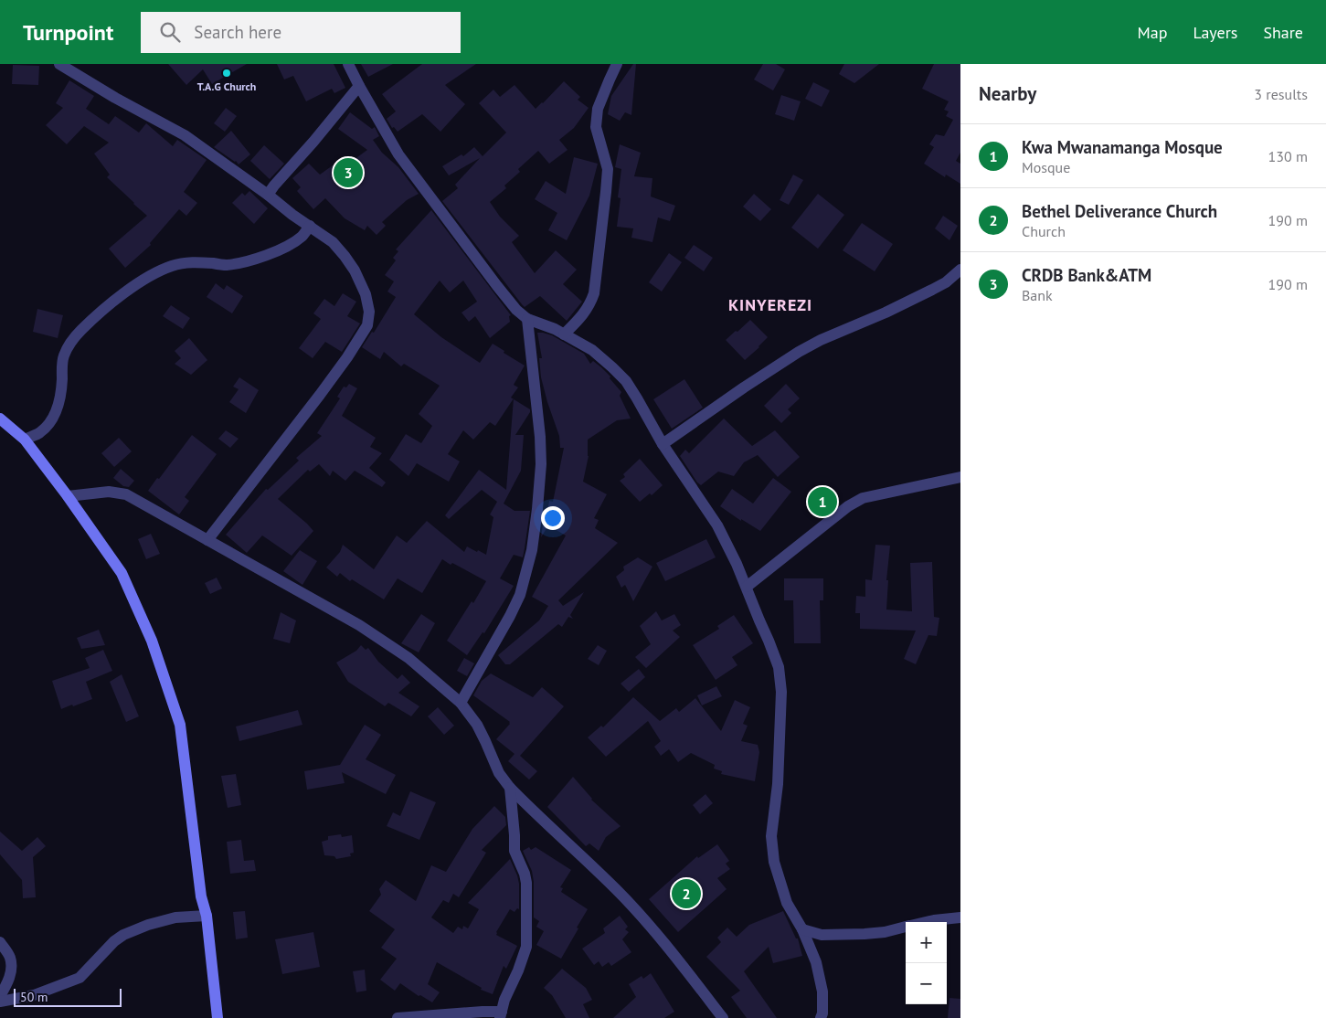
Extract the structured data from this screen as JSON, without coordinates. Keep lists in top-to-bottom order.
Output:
{
  "districts": ["KINYEREZI"],
  "places": ["T.A.G Church"],
  "scale_bar": "50 m",
  "page": {
    "header": "Turnpoint",
    "search": "Search here",
    "nav": ["Map", "Layers", "Share"],
    "heading": ["Nearby", "3 results"],
    "list": [
      {
        "mark": "1",
        "name": "Kwa Mwanamanga Mosque",
        "note": "Mosque",
        "value": "130 m"
      },
      {
        "mark": "2",
        "name": "Bethel Deliverance Church",
        "note": "Church",
        "value": "190 m"
      },
      {
        "mark": "3",
        "name": "CRDB Bank&ATM",
        "note": "Bank",
        "value": "190 m"
      }
    ],
    "pins": ["3", "1", "2"],
    "map_buttons": ["+", "−"],
    "scale": "50 m"
  }
}
